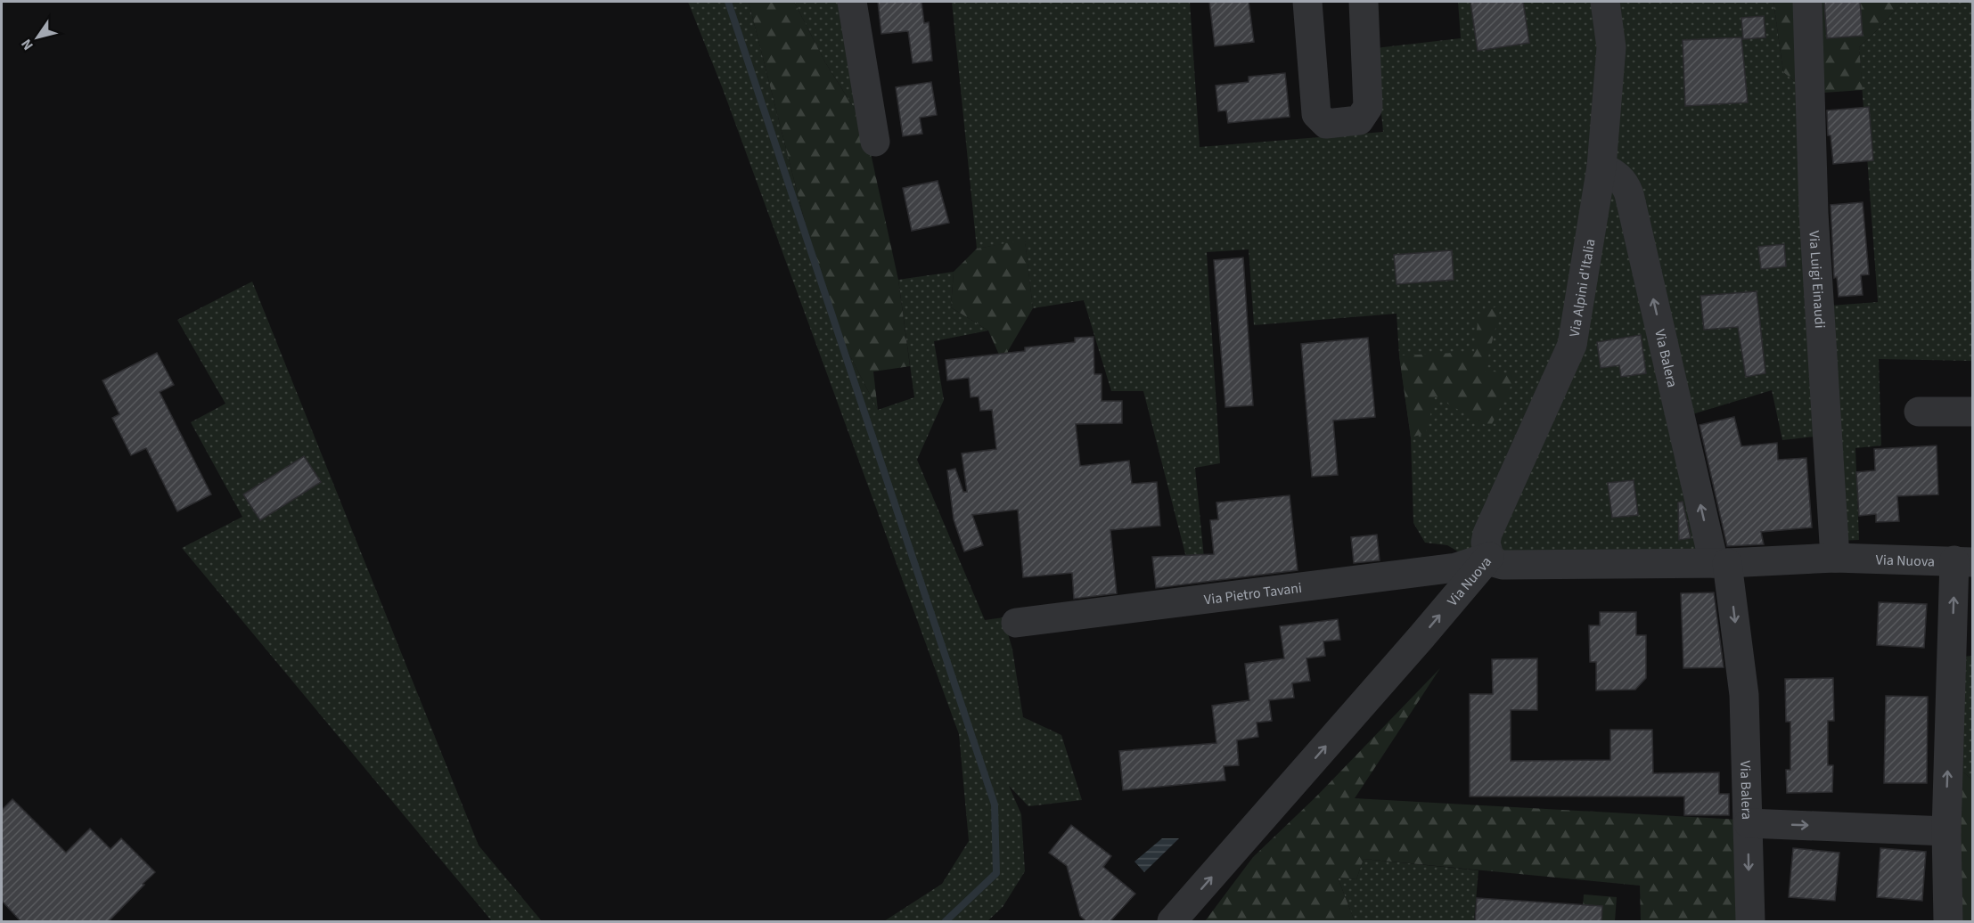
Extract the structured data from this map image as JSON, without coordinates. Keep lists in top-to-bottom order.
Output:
{
  "streets": {
    "street": [
      "Via Luigi Einaudi",
      "Via Alpini d'Italia",
      "Via Balera",
      "Via Nuova",
      "Via Pietro Tavani"
    ]
  },
  "crossings": [
    ["Via Luigi Einaudi", "Via Nuova"],
    ["Via Alpini d'Italia", "Via Balera"],
    ["Via Alpini d'Italia", "Via Nuova"],
    ["Via Alpini d'Italia", "Via Pietro Tavani"],
    ["Via Balera", "Via Nuova"],
    ["Via Nuova", "Via Pietro Tavani"]
  ],
  "one_way": ["Via Nuova"],
  "north": "bottom left"
}
